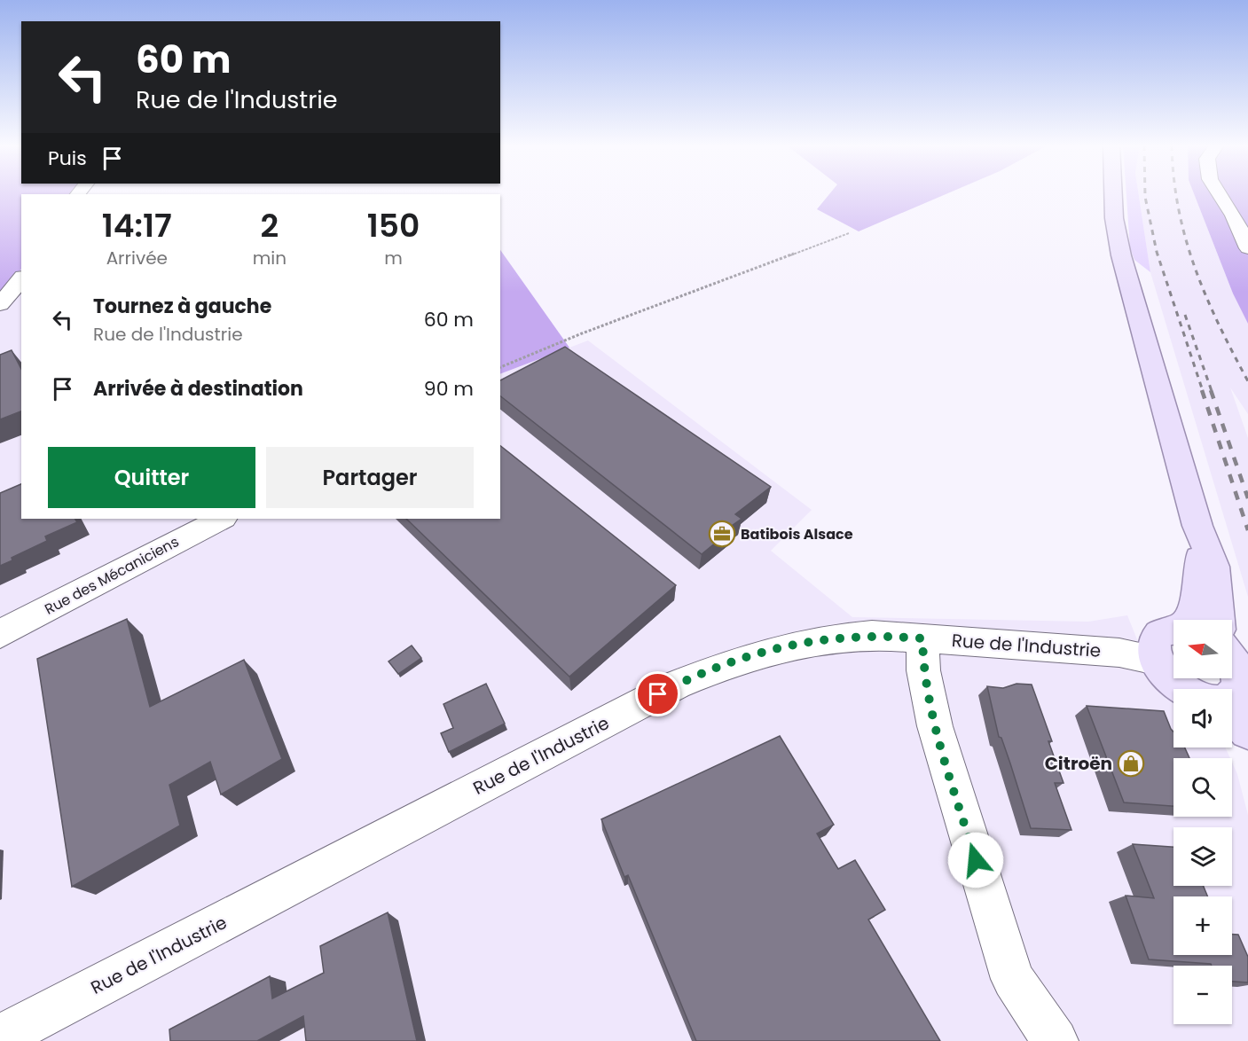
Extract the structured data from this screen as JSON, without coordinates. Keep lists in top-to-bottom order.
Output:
{
  "streets": {
    "street": ["Rue des Mécaniciens", "Rue de l'Industrie"]
  },
  "places": {
    "office": ["Batibois Alsace"],
    "shop": ["Citroën"]
  },
  "north": "left",
  "page": {
    "turn": ["60 m", "Rue de l'Industrie"],
    "then": "Puis",
    "eta": [
      "14:17",
      "Arrivée",
      "2",
      "min",
      "150",
      "m"
    ],
    "list": [
      {
        "name": "Tournez à gauche",
        "note": "Rue de l'Industrie",
        "value": "60 m"
      },
      {
        "name": "Arrivée à destination",
        "value": "90 m"
      }
    ],
    "buttons": ["Quitter", "Partager"],
    "map_buttons": ["+", "−"]
  }
}
